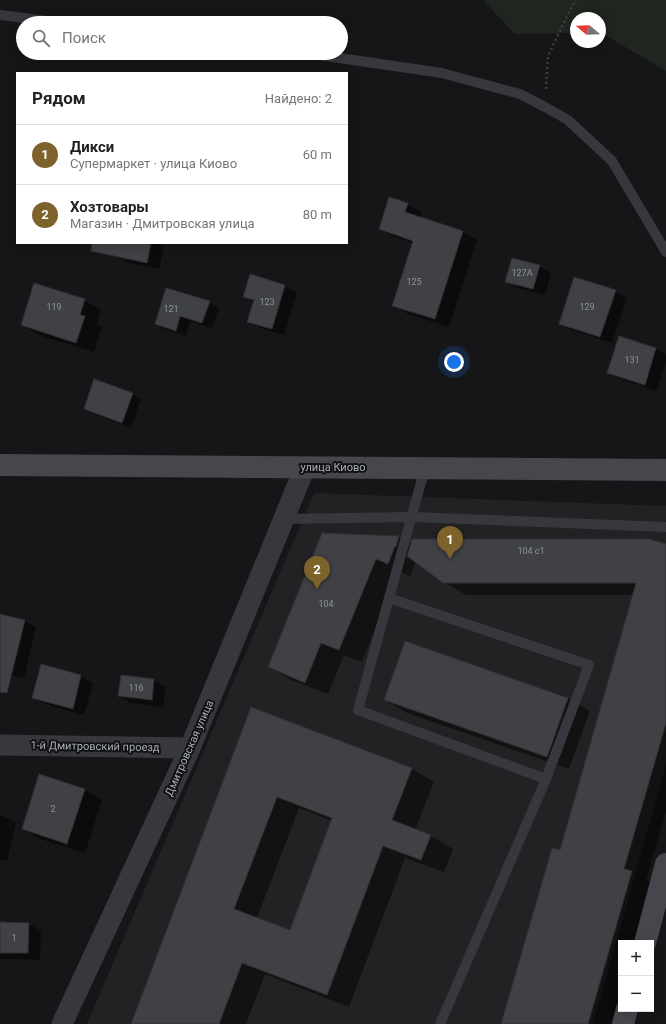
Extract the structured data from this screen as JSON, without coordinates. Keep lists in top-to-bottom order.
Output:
{
  "streets": {
    "main road": ["улица Киово"],
    "street": ["1-й Дмитровский проезд", "Дмитровская улица"]
  },
  "crossings": [
    ["улица Киово", "Дмитровская улица"],
    ["1-й Дмитровский проезд", "Дмитровская улица"]
  ],
  "house_numbers": [
    "127А",
    "125",
    "123",
    "119",
    "129",
    "121",
    "131",
    "104 с1",
    "104",
    "116",
    "2",
    "1"
  ],
  "north": "left",
  "page": {
    "search": "Поиск",
    "heading": ["Рядом", "Найдено: 2"],
    "list": [
      {
        "mark": "1",
        "name": "Дикси",
        "note": "Супермаркет · улица Киово",
        "value": "60 m"
      },
      {
        "mark": "2",
        "name": "Хозтовары",
        "note": "Магазин · Дмитровская улица",
        "value": "80 m"
      }
    ],
    "pins": ["1", "2"],
    "map_buttons": ["+", "−"]
  }
}
